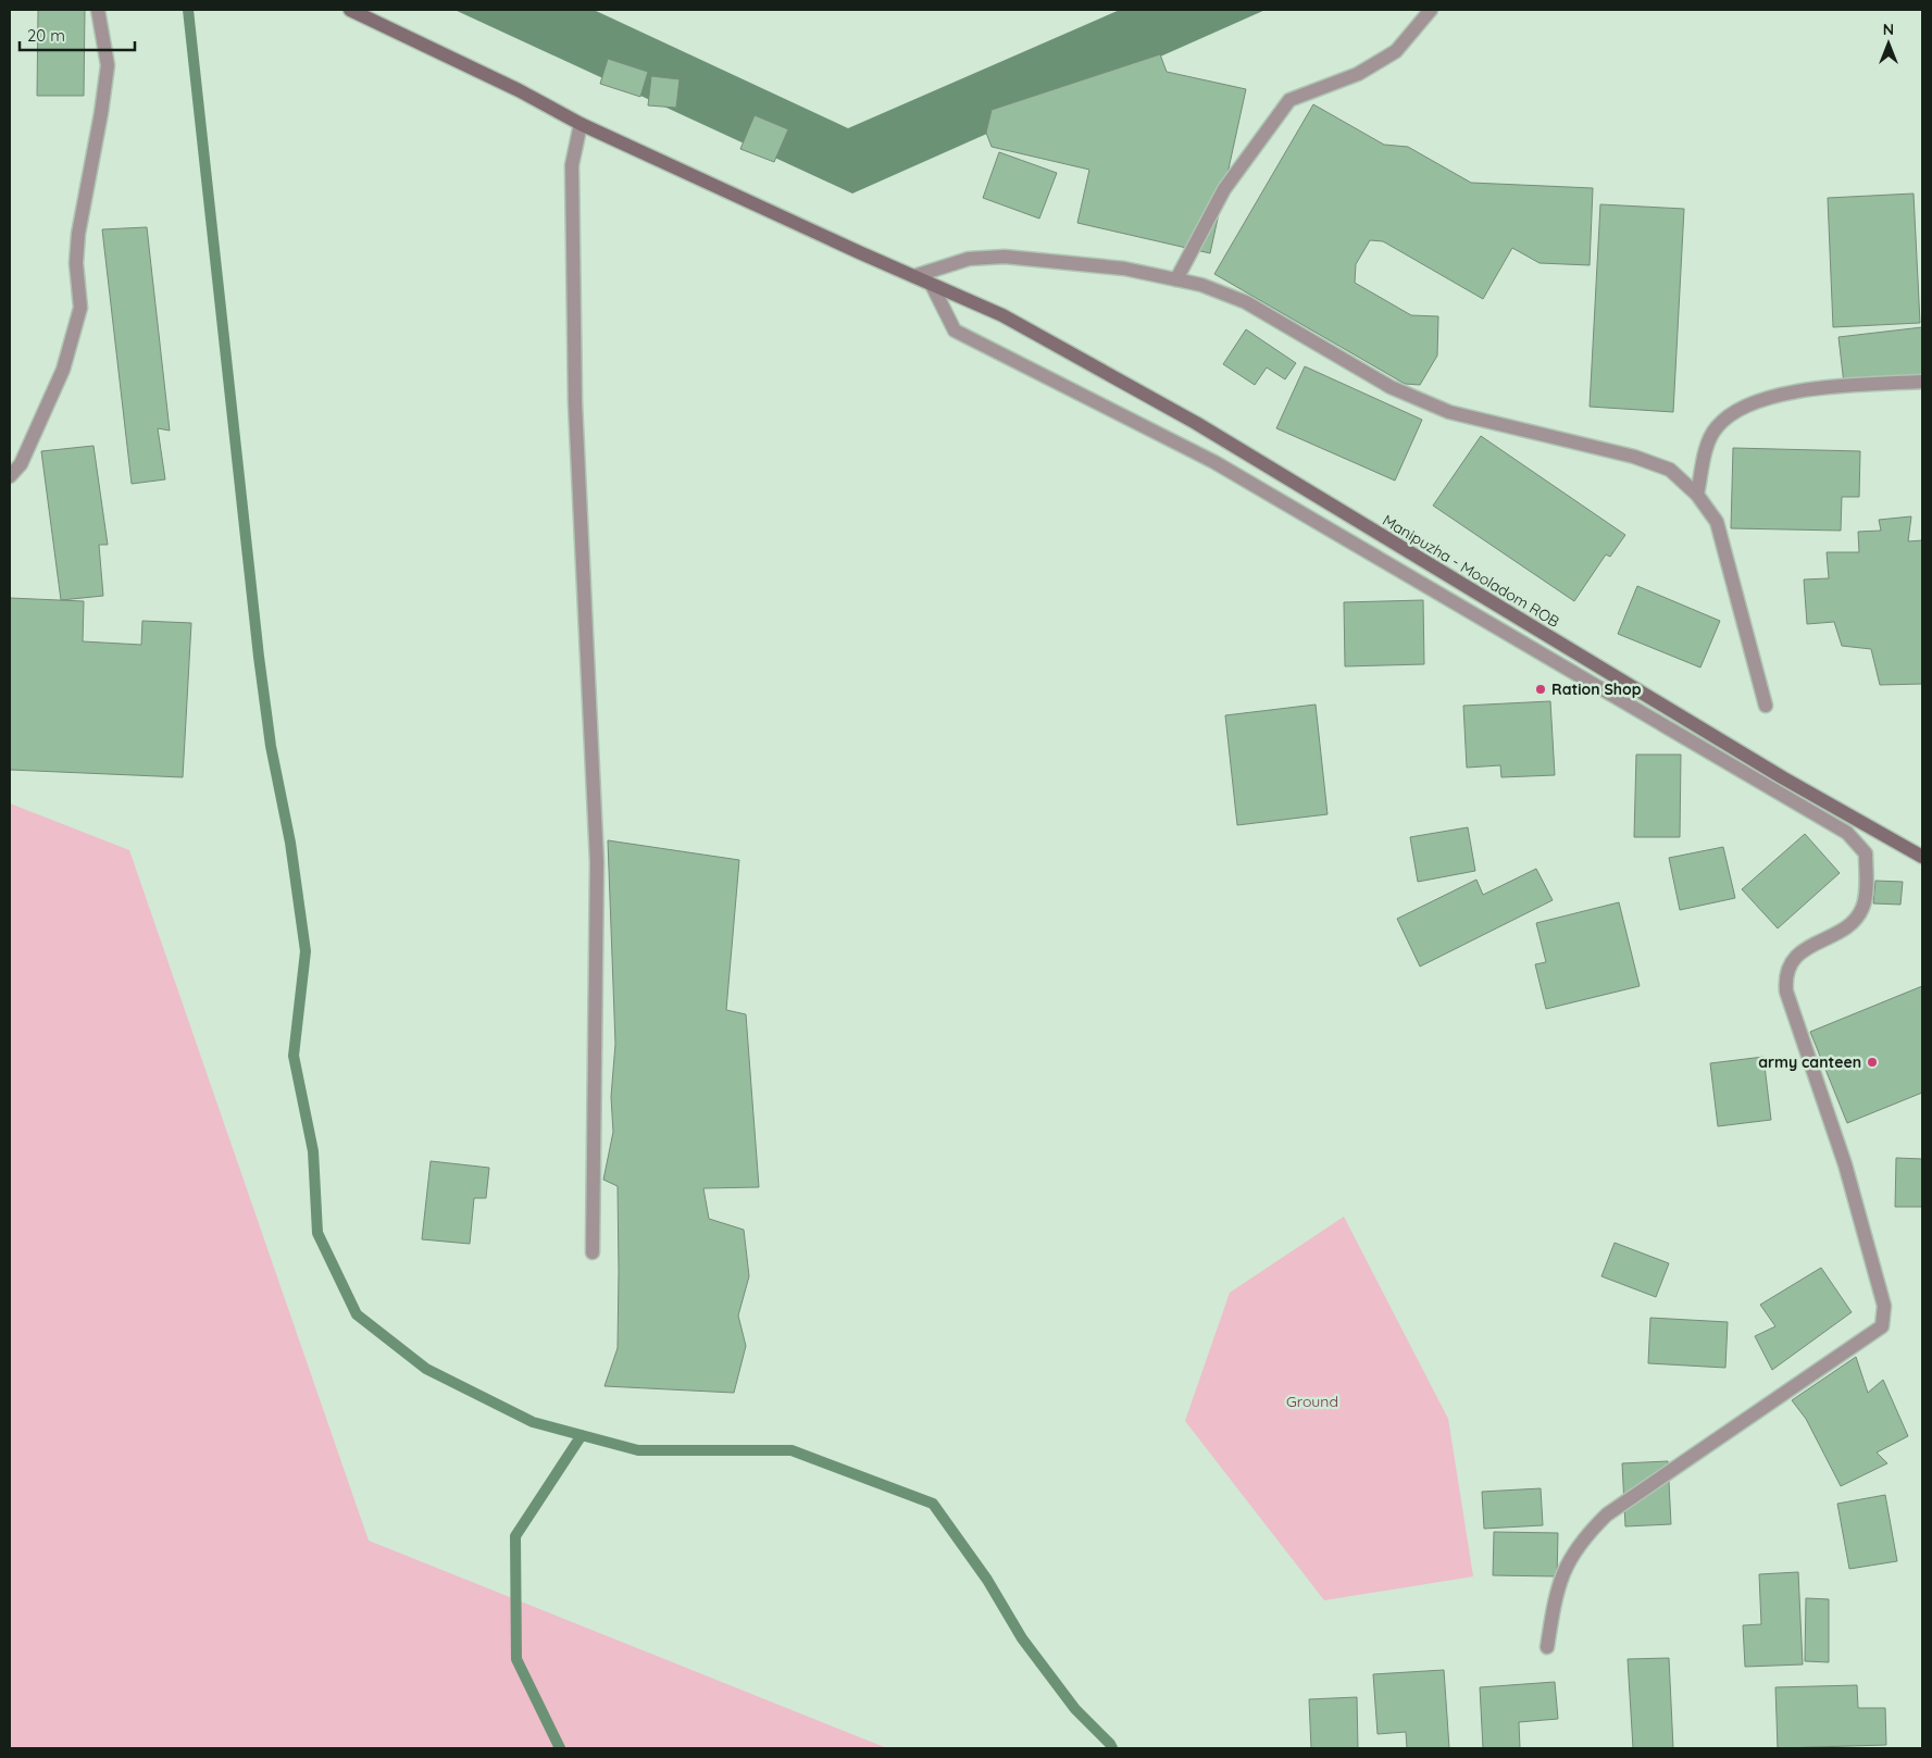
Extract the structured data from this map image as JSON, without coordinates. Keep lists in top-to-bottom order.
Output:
{
  "streets": {
    "main road": ["Manipuzha - Mooladom ROB"]
  },
  "parks": ["Ground"],
  "places": ["Ration Shop", "army canteen"],
  "scale_bar": "20 m",
  "north": "top"
}
